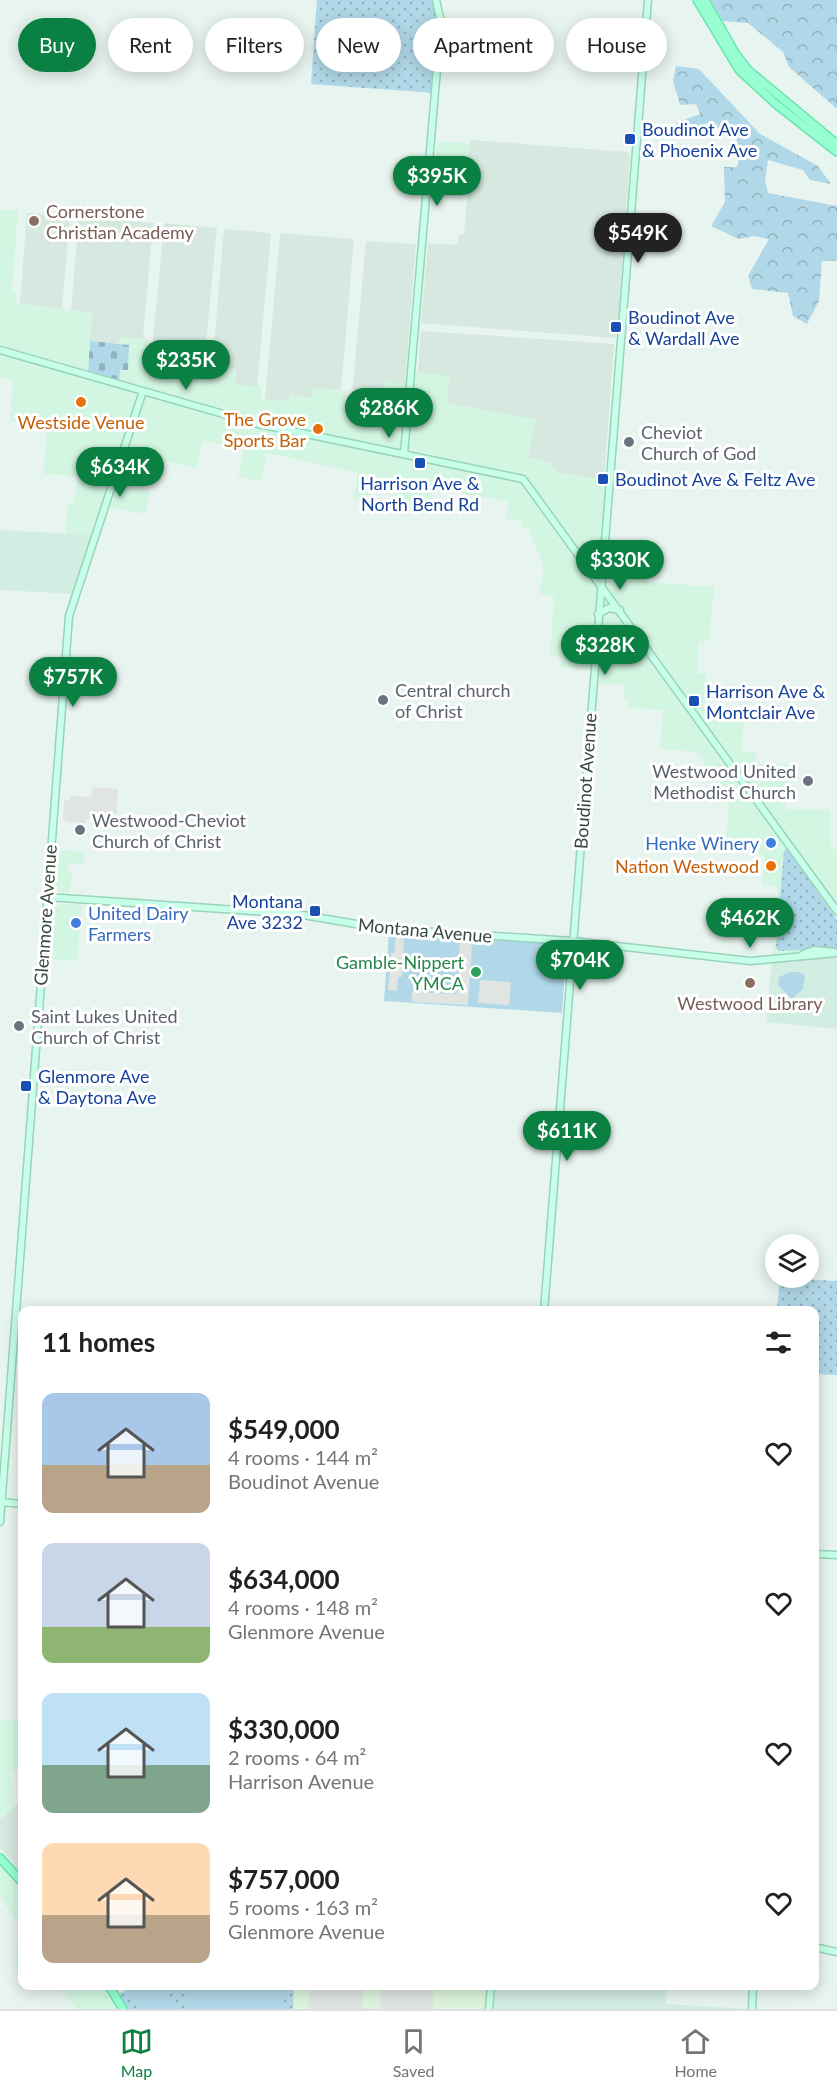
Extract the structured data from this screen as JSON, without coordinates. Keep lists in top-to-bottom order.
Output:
{
  "streets": {
    "street": ["Boudinot Avenue", "Glenmore Avenue", "Montana Avenue"]
  },
  "crossings": [
    ["Boudinot Avenue", "Montana Avenue"],
    ["Glenmore Avenue", "Montana Avenue"]
  ],
  "places": {
    "transit": [
      "Boudinot Ave & Phoenix Ave",
      "Boudinot Ave & Wardall Ave",
      "Harrison Ave & North Bend Rd",
      "Boudinot Ave & Feltz Ave",
      "Harrison Ave & Montclair Ave",
      "Montana Ave 3232",
      "Glenmore Ave & Daytona Ave"
    ],
    "other": [
      "Cornerstone Christian Academy",
      "Westside Venue",
      "The Grove Sports Bar",
      "Cheviot Church of God",
      "Central church of Christ",
      "Westwood United Methodist Church",
      "Westwood-Cheviot Church of Christ",
      "Henke Winery",
      "Nation Westwood",
      "United Dairy Farmers",
      "Gamble-Nippert YMCA",
      "Westwood Library",
      "Saint Lukes United Church of Christ"
    ]
  },
  "page": {
    "chip": [
      "Buy",
      "Rent",
      "Filters",
      "New",
      "Apartment",
      "House"
    ],
    "price": [
      "$395K",
      "$549K",
      "$235K",
      "$286K",
      "$634K",
      "$330K",
      "$328K",
      "$757K",
      "$462K",
      "$704K",
      "$611K"
    ],
    "heading": "11 homes",
    "list": [
      {
        "name": "$549,000",
        "note": "4 rooms · 144 m² · Boudinot Avenue"
      },
      {
        "name": "$634,000",
        "note": "4 rooms · 148 m² · Glenmore Avenue"
      },
      {
        "name": "$330,000",
        "note": "2 rooms · 64 m² · Harrison Avenue"
      },
      {
        "name": "$757,000",
        "note": "5 rooms · 163 m² · Glenmore Avenue"
      }
    ],
    "tabs": ["Map", "Saved", "Home"]
  }
}
